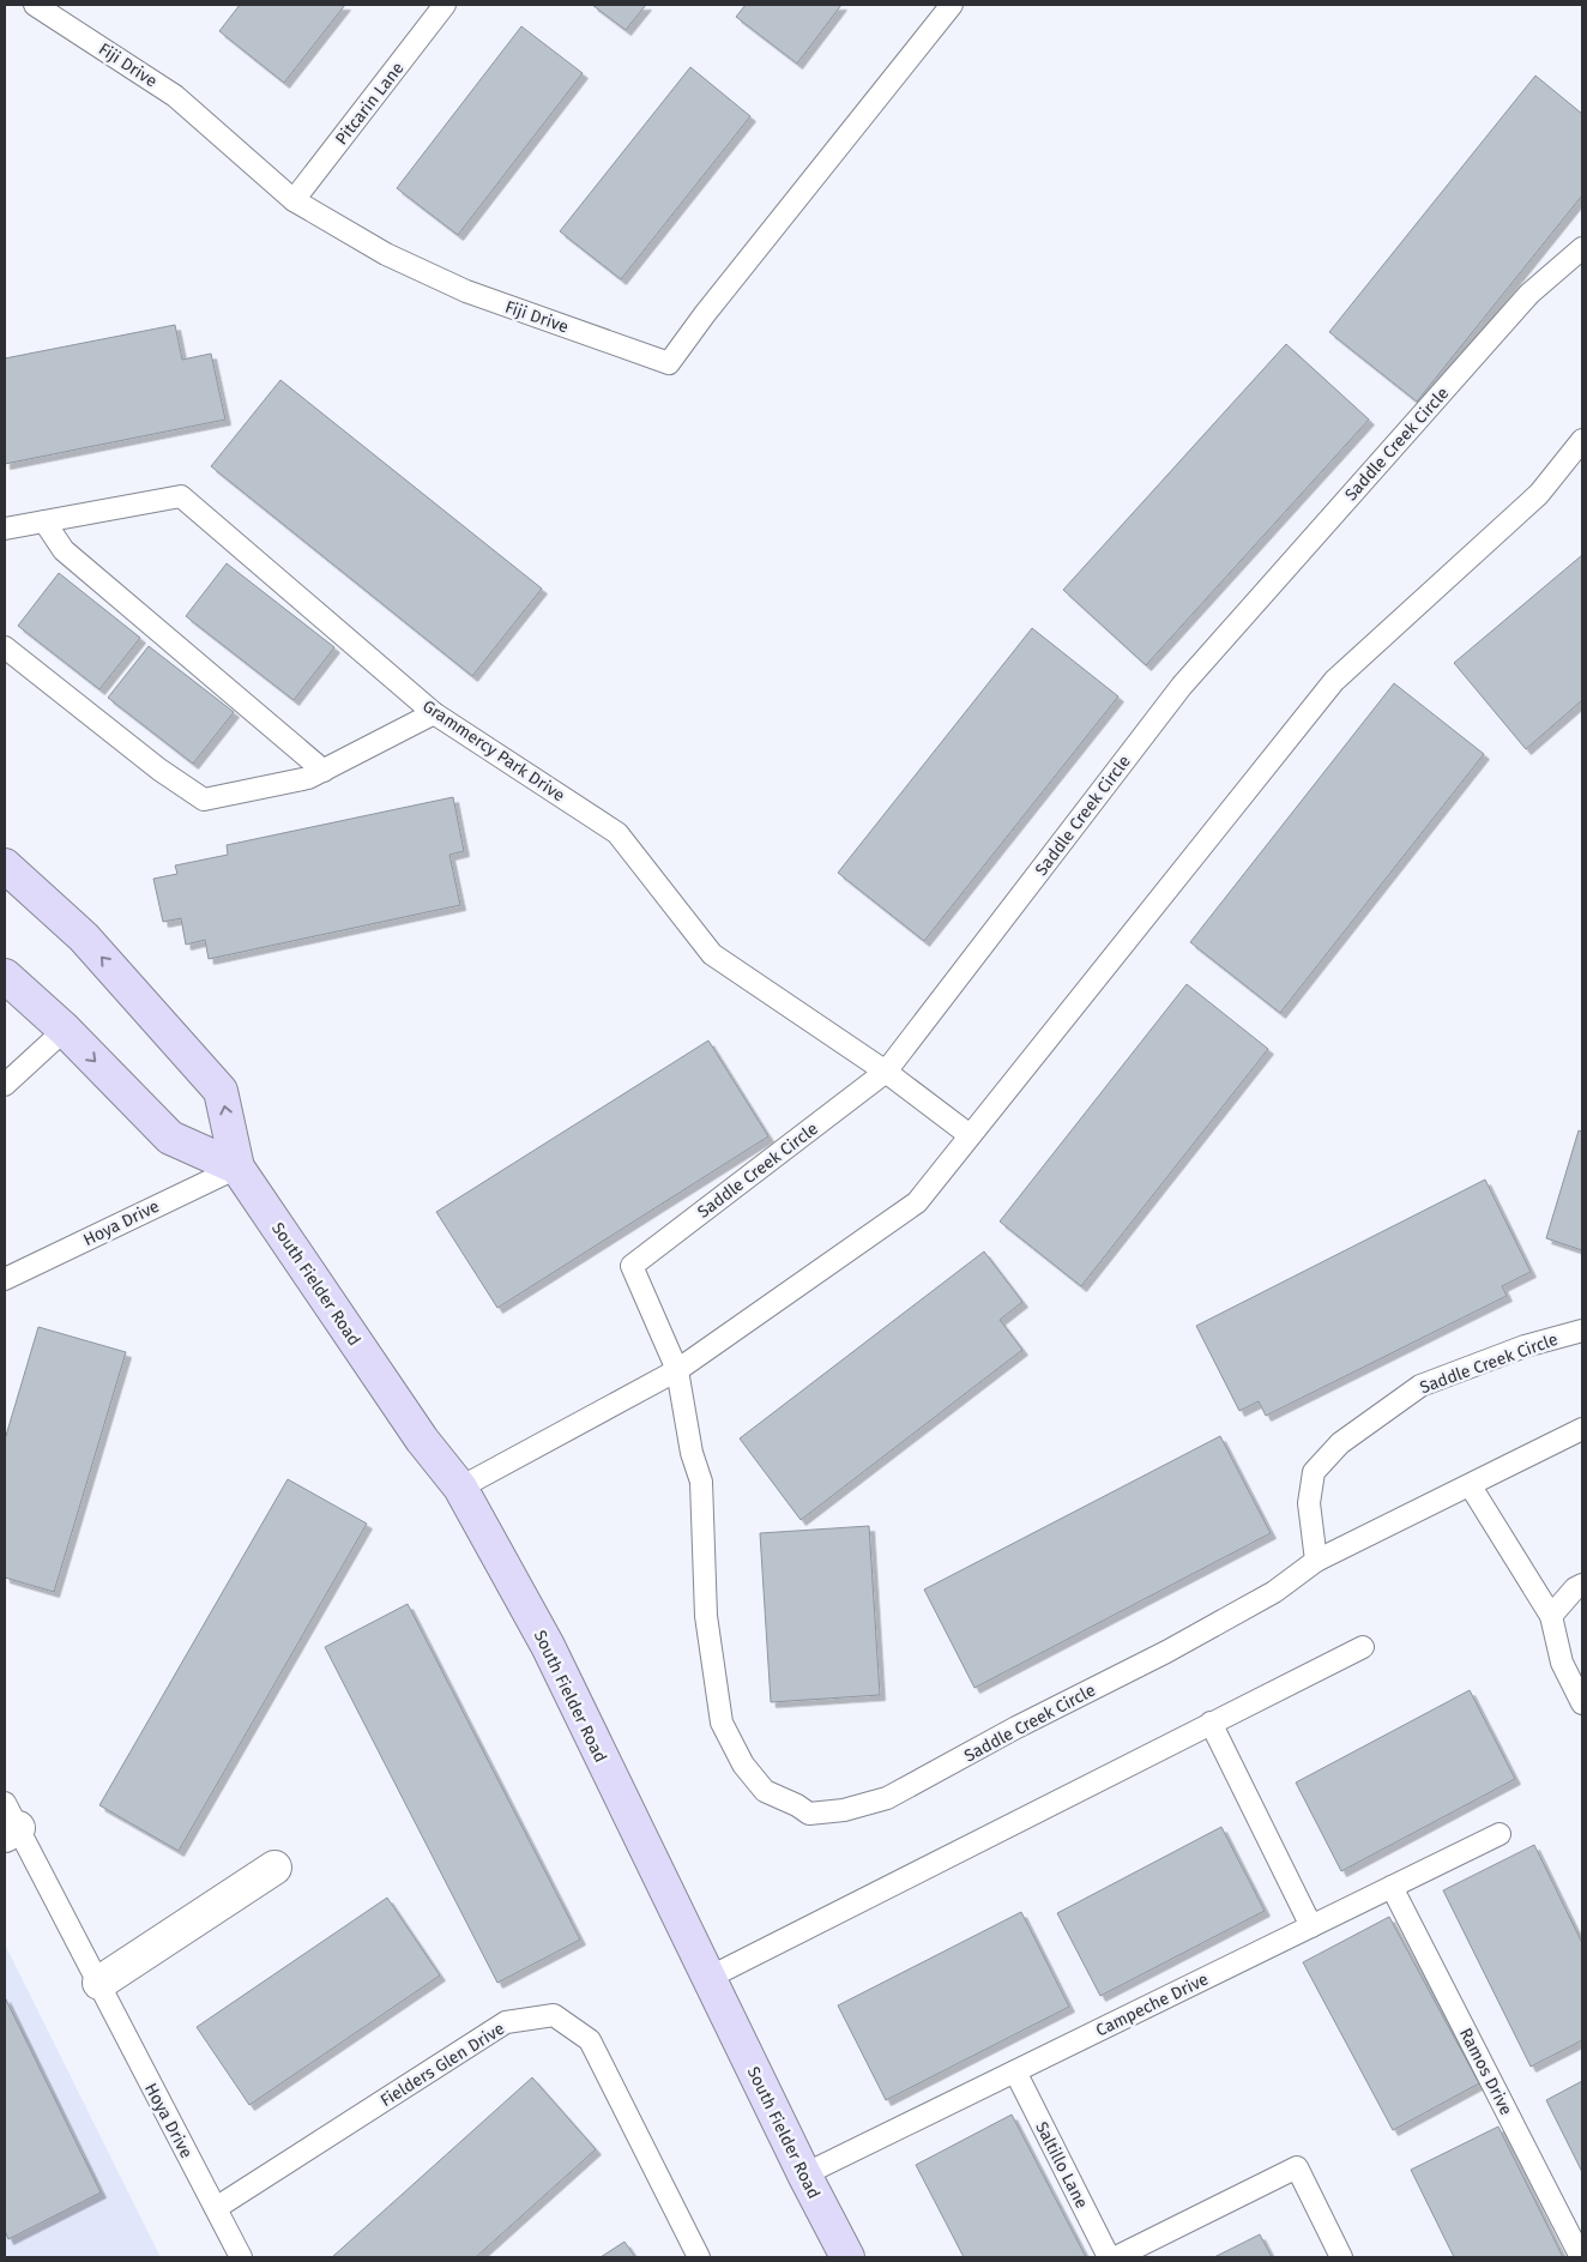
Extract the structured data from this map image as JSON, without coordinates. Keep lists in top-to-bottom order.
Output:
{
  "streets": {
    "street": ["South Fielder Road"],
    "lane": [
      "Fiji Drive",
      "Pitcarin Lane",
      "Saddle Creek Circle",
      "Grammercy Park Drive",
      "Hoya Drive",
      "Campeche Drive",
      "Fielders Glen Drive",
      "Ramos Drive",
      "Saltillo Lane"
    ]
  },
  "crossings": [
    ["Fiji Drive", "Pitcarin Lane"],
    ["Saddle Creek Circle", "Grammercy Park Drive"],
    ["Hoya Drive", "South Fielder Road"],
    ["Hoya Drive", "Fielders Glen Drive"],
    ["South Fielder Road", "Campeche Drive"],
    ["Campeche Drive", "Ramos Drive"],
    ["Campeche Drive", "Saltillo Lane"]
  ]
}
